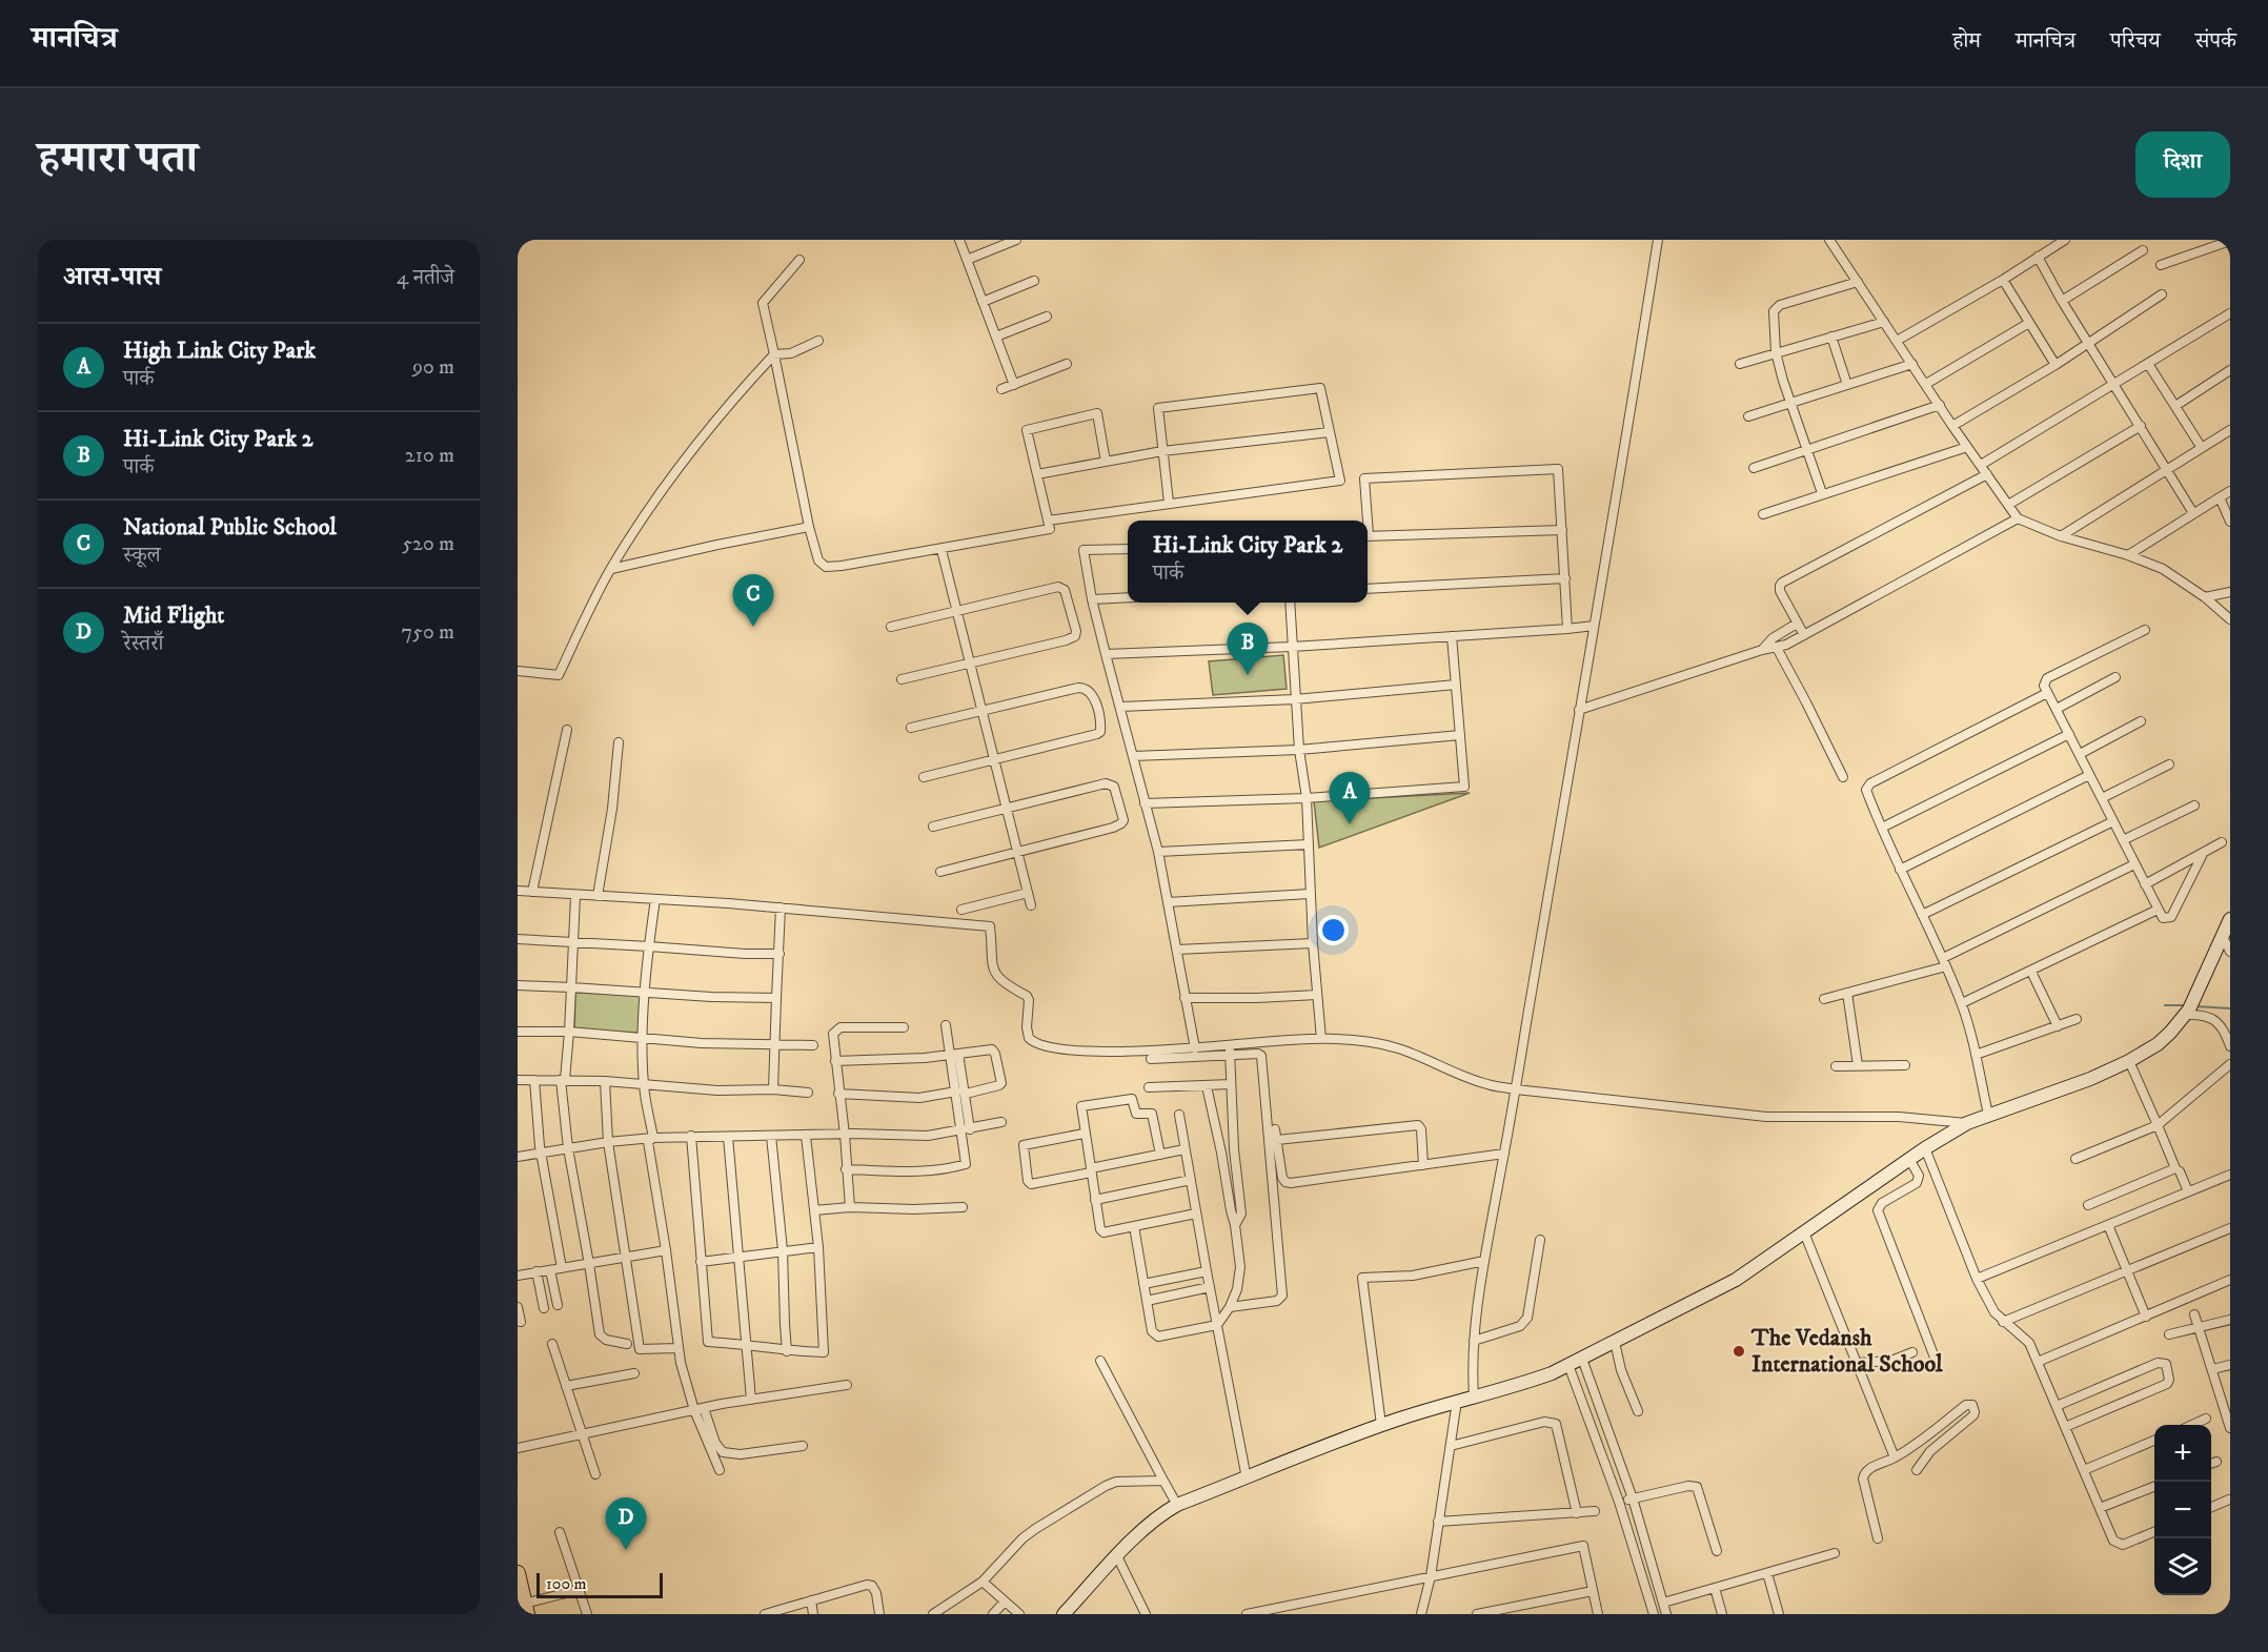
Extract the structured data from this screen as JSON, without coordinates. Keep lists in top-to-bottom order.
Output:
{
  "places": ["The Vedansh International School"],
  "scale_bar": "100 m",
  "page": {
    "header": "मानचित्र",
    "nav": [
      "होम",
      "मानचित्र",
      "परिचय",
      "संपर्क"
    ],
    "title": "हमारा पता",
    "buttons": "दिशा",
    "heading": ["आस-पास", "4 नतीजे"],
    "list": [
      {
        "mark": "A",
        "name": "High Link City Park",
        "note": "पार्क",
        "value": "90 m"
      },
      {
        "mark": "B",
        "name": "Hi-Link City Park 2",
        "note": "पार्क",
        "value": "210 m"
      },
      {
        "mark": "C",
        "name": "National Public School",
        "note": "स्कूल",
        "value": "520 m"
      },
      {
        "mark": "D",
        "name": "Mid Flight",
        "note": "रेस्तराँ",
        "value": "750 m"
      }
    ],
    "popup": ["Hi-Link City Park 2", "पार्क"],
    "pins": [
      "C",
      "B",
      "A",
      "D"
    ],
    "map_buttons": ["+", "−"],
    "scale": "100 m"
  }
}
